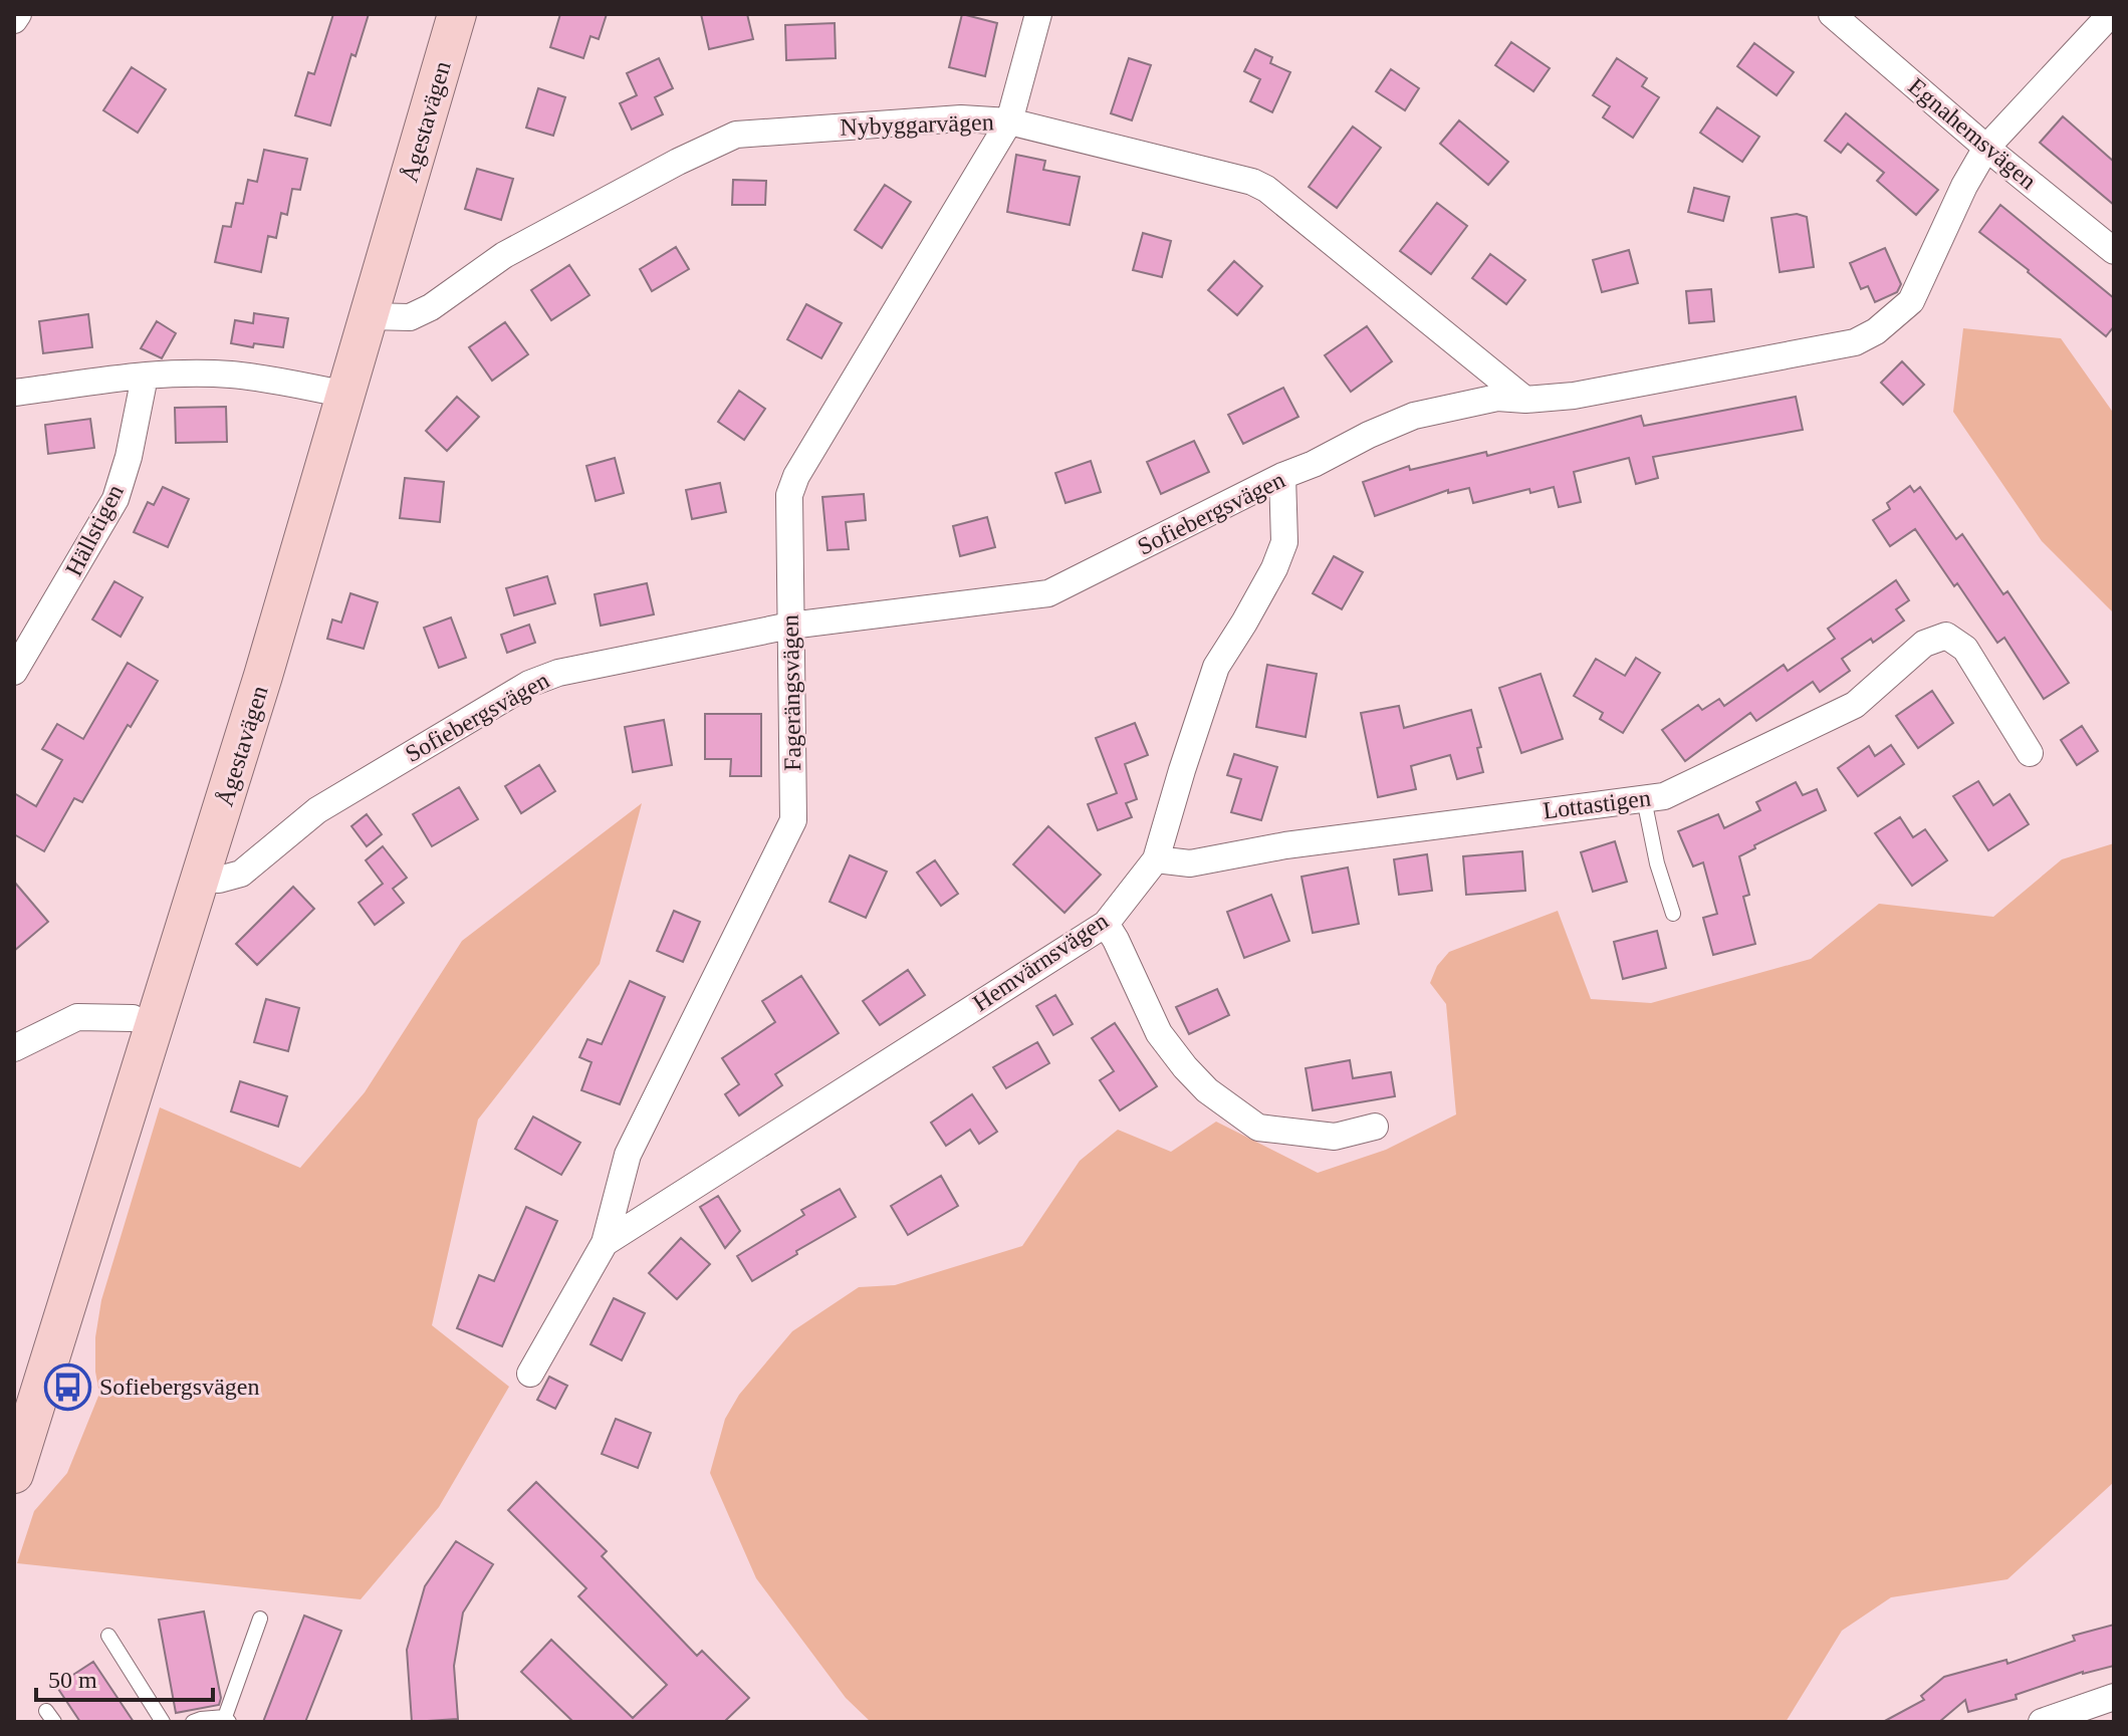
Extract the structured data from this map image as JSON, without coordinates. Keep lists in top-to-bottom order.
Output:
{
  "streets": {
    "main road": ["Ågestavägen"],
    "street": [
      "Nybyggarvägen",
      "Egnahemsvägen",
      "Sofiebergsvägen",
      "Hällstigen",
      "Fagerängsvägen",
      "Lottastigen",
      "Hemvärnsvägen"
    ]
  },
  "crossings": [
    ["Ågestavägen", "Nybyggarvägen"],
    ["Ågestavägen", "Sofiebergsvägen"],
    ["Nybyggarvägen", "Sofiebergsvägen"],
    ["Nybyggarvägen", "Fagerängsvägen"],
    ["Egnahemsvägen", "Sofiebergsvägen"],
    ["Sofiebergsvägen", "Fagerängsvägen"],
    ["Sofiebergsvägen", "Hemvärnsvägen"],
    ["Fagerängsvägen", "Hemvärnsvägen"],
    ["Lottastigen", "Hemvärnsvägen"]
  ],
  "places": {
    "bus stop": ["Sofiebergsvägen"]
  },
  "scale_bar": "50 m"
}
